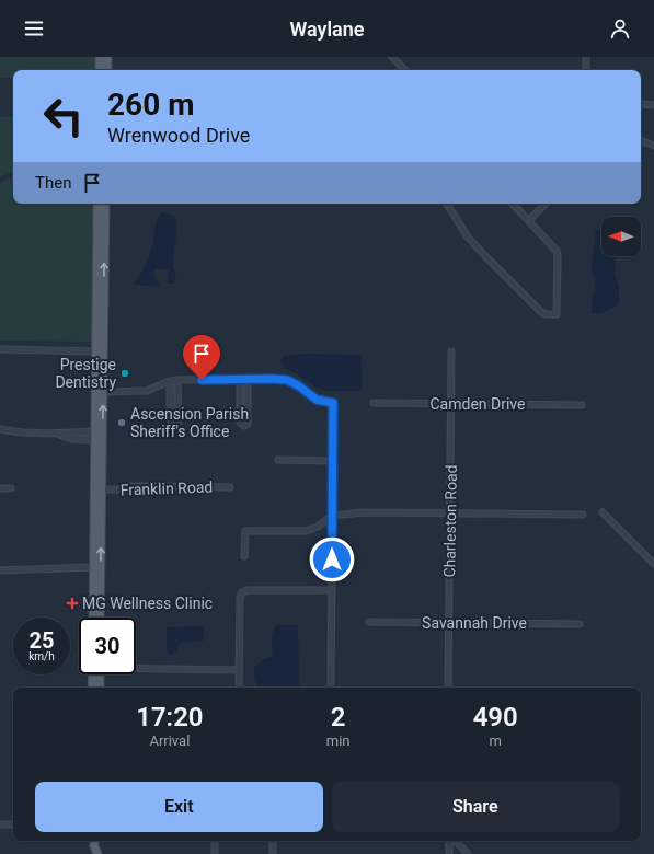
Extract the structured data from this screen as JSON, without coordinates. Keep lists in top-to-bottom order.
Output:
{
  "streets": {
    "street": [
      "Camden Drive",
      "Franklin Road",
      "Charleston Road",
      "Savannah Drive"
    ]
  },
  "crossings": [
    ["Camden Drive", "Charleston Road"],
    ["Charleston Road", "Savannah Drive"]
  ],
  "places": {
    "other": ["Prestige Dentistry", "Ascension Parish Sheriff's Office"],
    "health": ["MG Wellness Clinic"]
  },
  "north": "left",
  "page": {
    "header": "Waylane",
    "turn": ["260 m", "Wrenwood Drive"],
    "then": "Then",
    "speed": "25 km/h",
    "limit": "30",
    "eta": [
      "17:20",
      "Arrival",
      "2",
      "min",
      "490",
      "m"
    ],
    "buttons": ["Exit", "Share"]
  }
}
